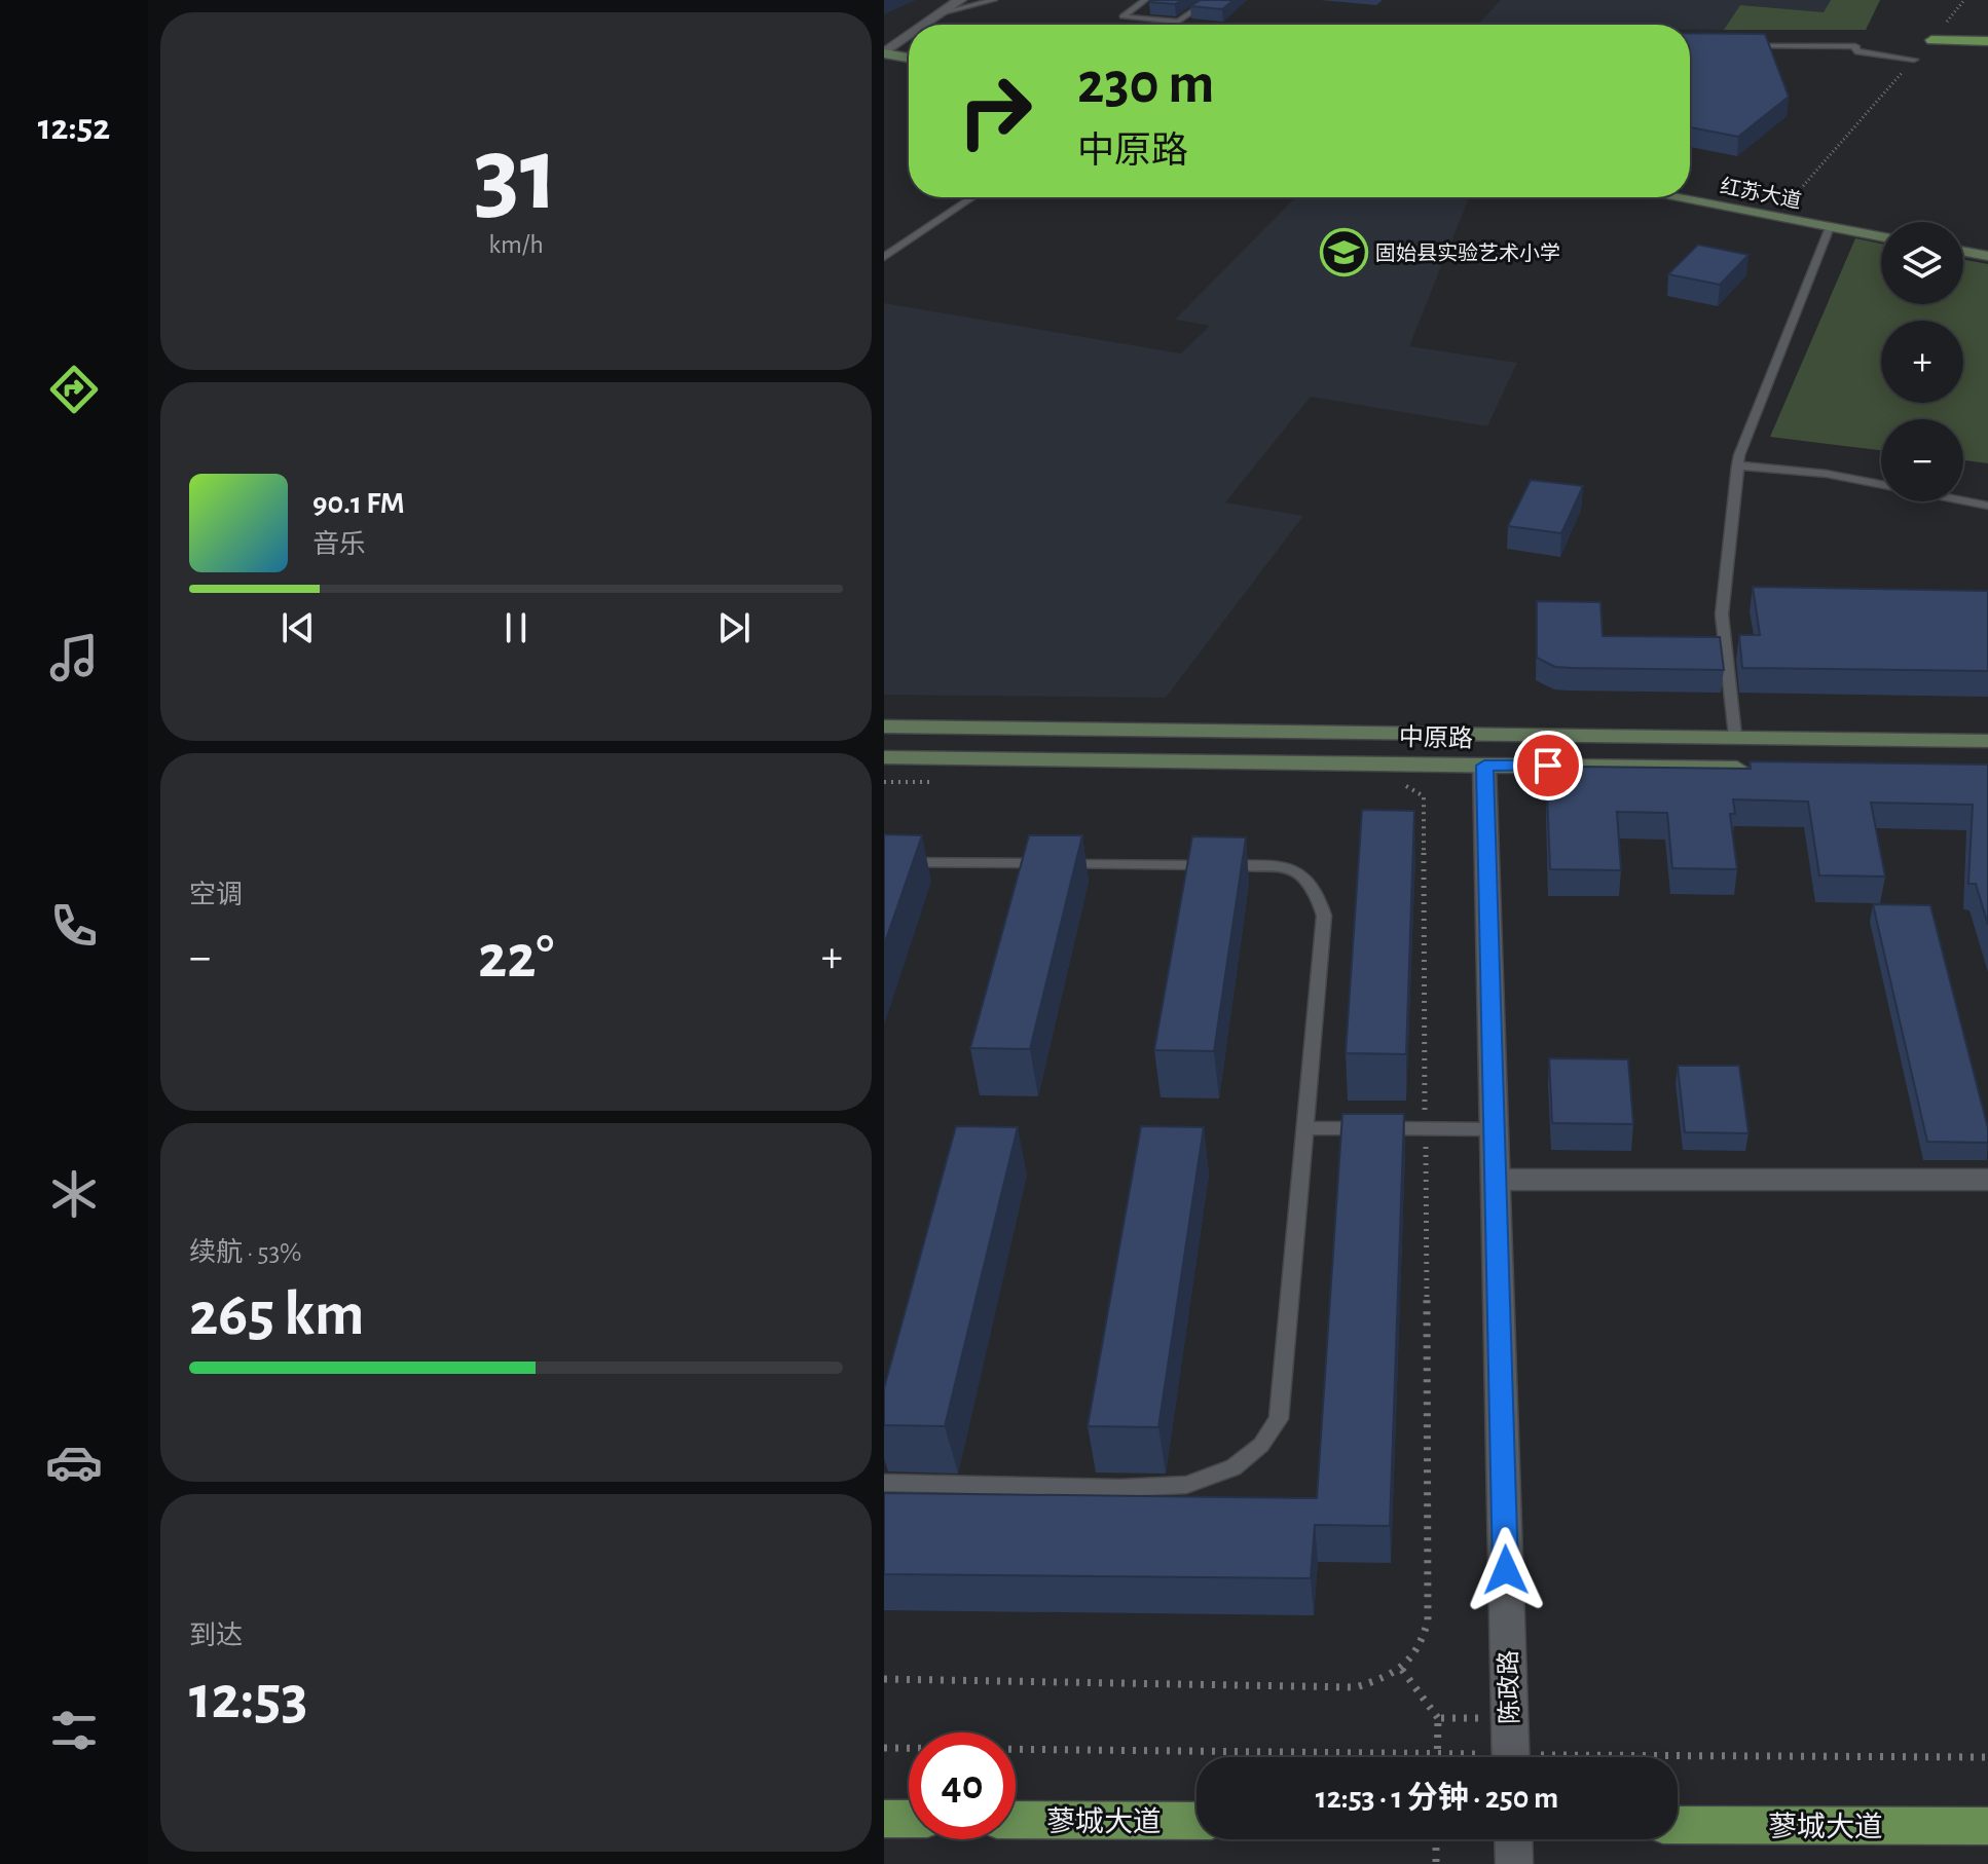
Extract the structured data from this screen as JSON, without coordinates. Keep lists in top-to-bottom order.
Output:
{
  "streets": {
    "main road": ["红苏大道", "中原路", "蓼城大道"],
    "street": ["陈政路"]
  },
  "crossings": [
    ["中原路", "陈政路"]
  ],
  "places": {
    "school or university": ["固始县实验艺术小学"]
  },
  "page": {
    "tabs": "12:52",
    "tile": [
      ["31", "km/h"],
      "空调",
      ["续航 · 53%", "265 km"],
      ["到达", "12:53"]
    ],
    "turn": ["230 m", "中原路"],
    "map_buttons": ["+", "−"],
    "song": ["90.1 FM", "音乐"],
    "heat": ["−", "22°", "+"],
    "limit": "40",
    "trip": "12:53 · 1 分钟 · 250 m"
  }
}
